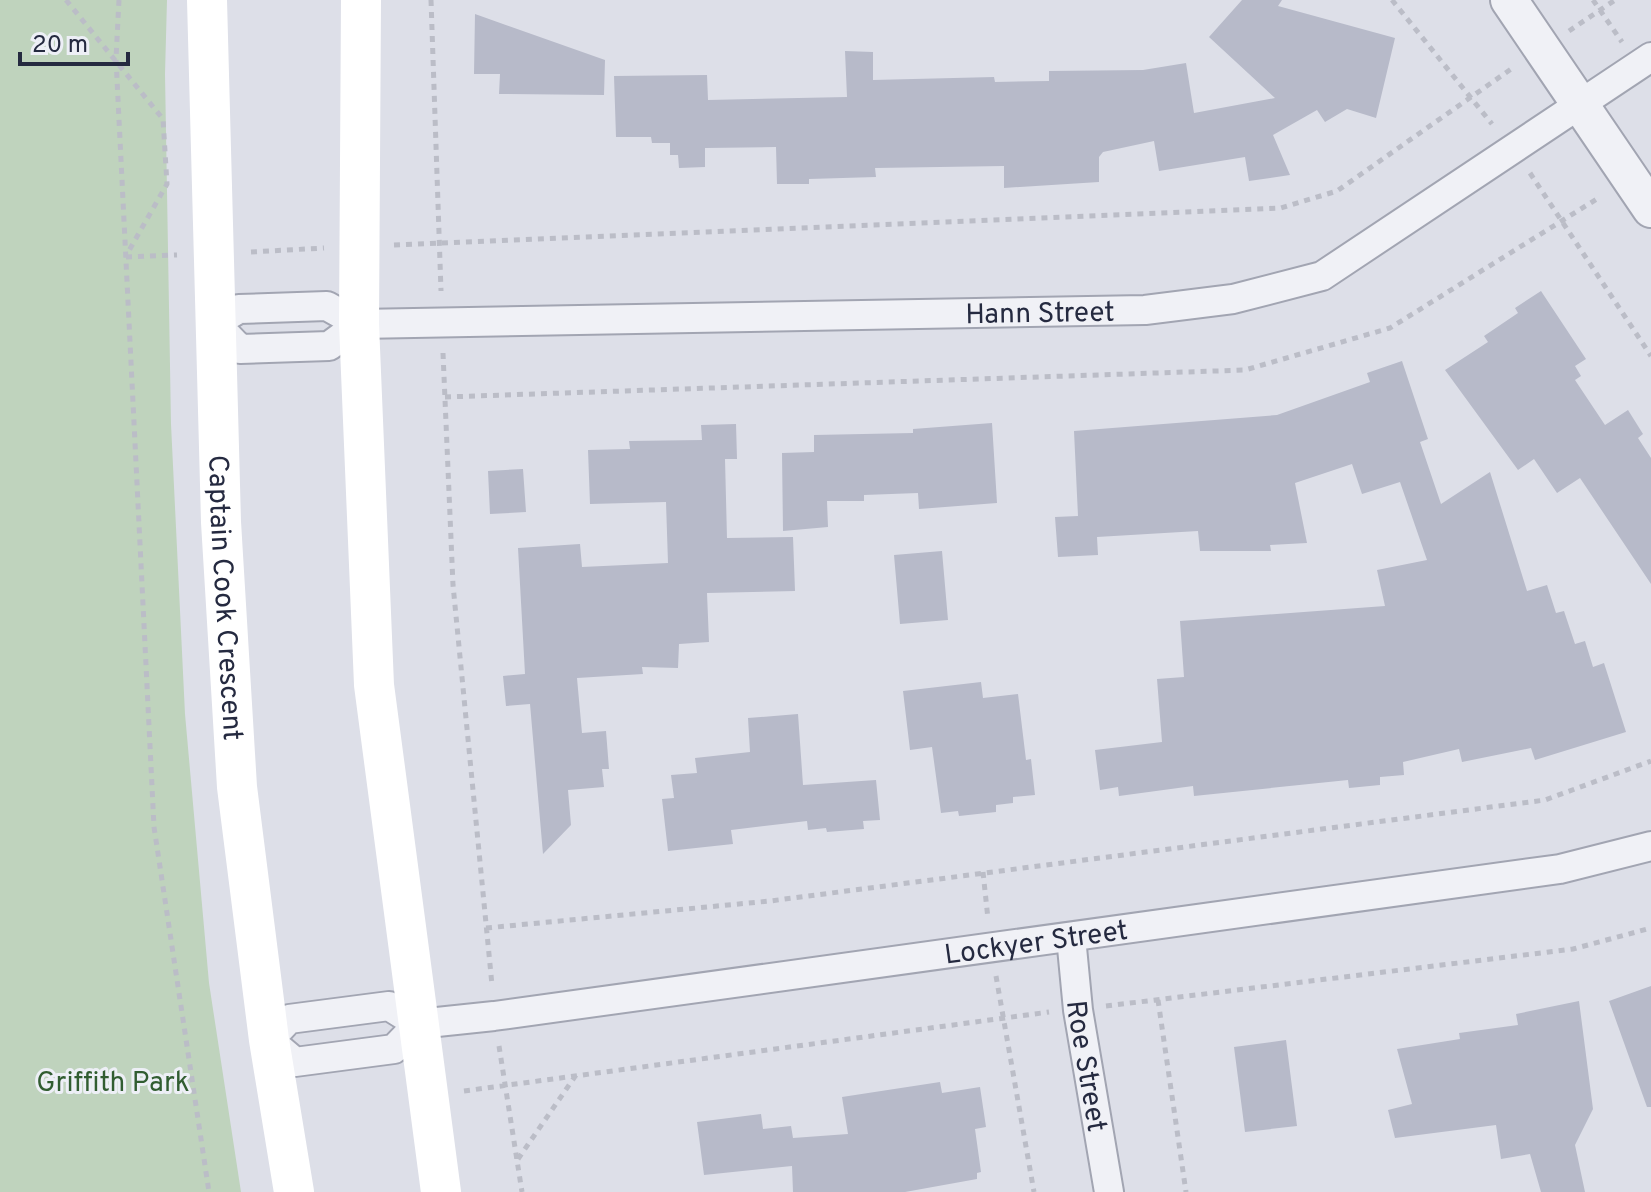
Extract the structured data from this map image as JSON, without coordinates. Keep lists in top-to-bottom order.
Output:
{
  "streets": {
    "main road": ["Captain Cook Crescent"],
    "street": ["Hann Street", "Lockyer Street", "Roe Street"]
  },
  "crossings": [
    ["Hann Street", "Captain Cook Crescent"],
    ["Lockyer Street", "Roe Street"]
  ],
  "parks": ["Griffith Park"],
  "scale_bar": "20 m"
}
